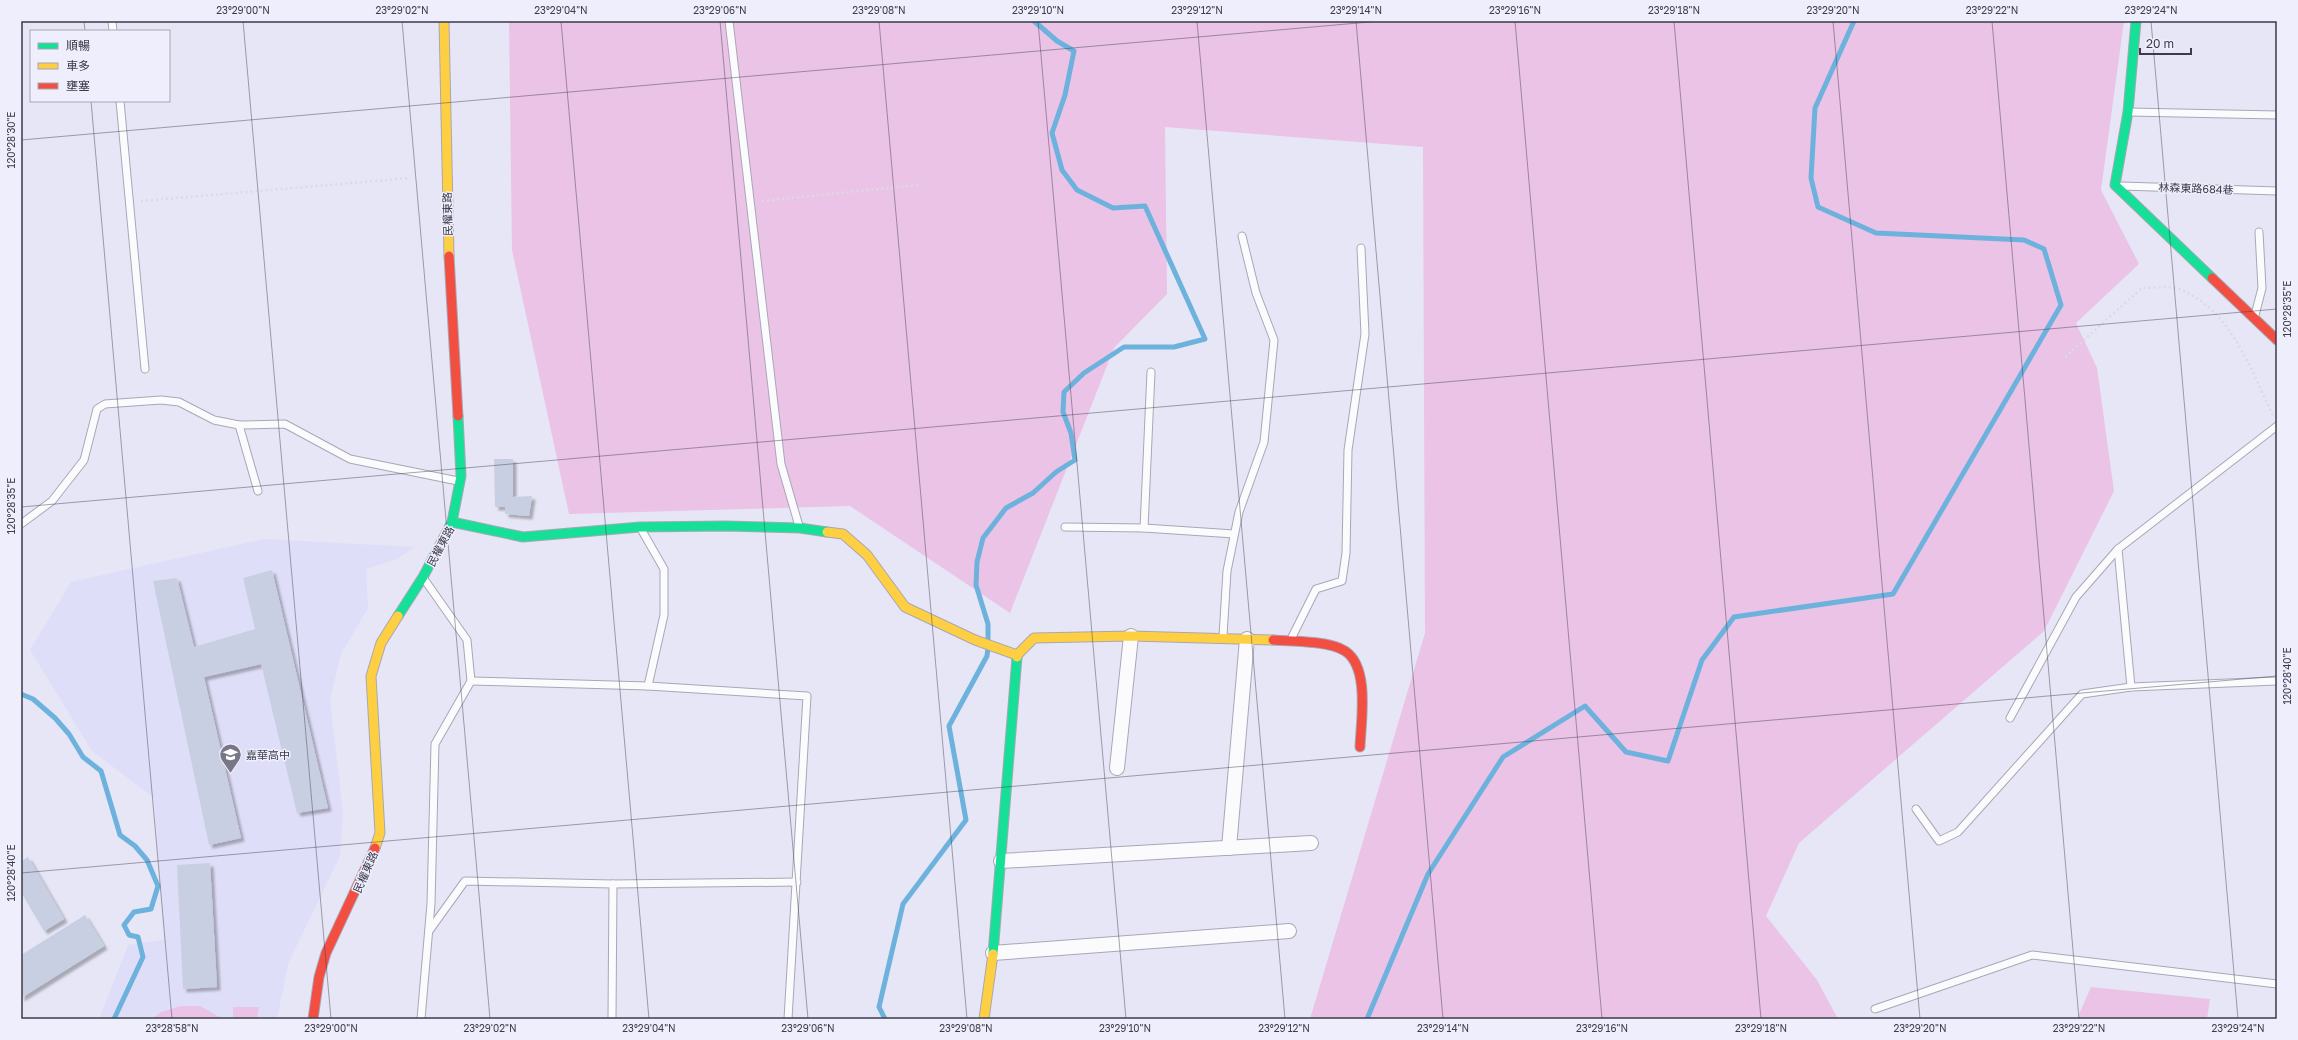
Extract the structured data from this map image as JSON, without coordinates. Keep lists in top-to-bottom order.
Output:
{
  "streets": {
    "street": ["民權東路"],
    "lane": ["林森東路684巷"]
  },
  "places": {
    "school or university": ["嘉華高中"]
  },
  "legend": ["順暢", "車多", "壅塞"],
  "scale_bar": "20 m",
  "coordinates": [
    "23°29'00\"N",
    "23°29'02\"N",
    "23°29'04\"N",
    "23°29'06\"N",
    "23°29'08\"N",
    "23°29'10\"N",
    "23°29'12\"N",
    "23°29'14\"N",
    "23°29'16\"N",
    "23°29'18\"N",
    "23°29'20\"N",
    "23°29'22\"N",
    "23°29'24\"N",
    "120°28'30\"E",
    "120°28'35\"E",
    "120°28'40\"E",
    "23°28'58\"N"
  ]
}
